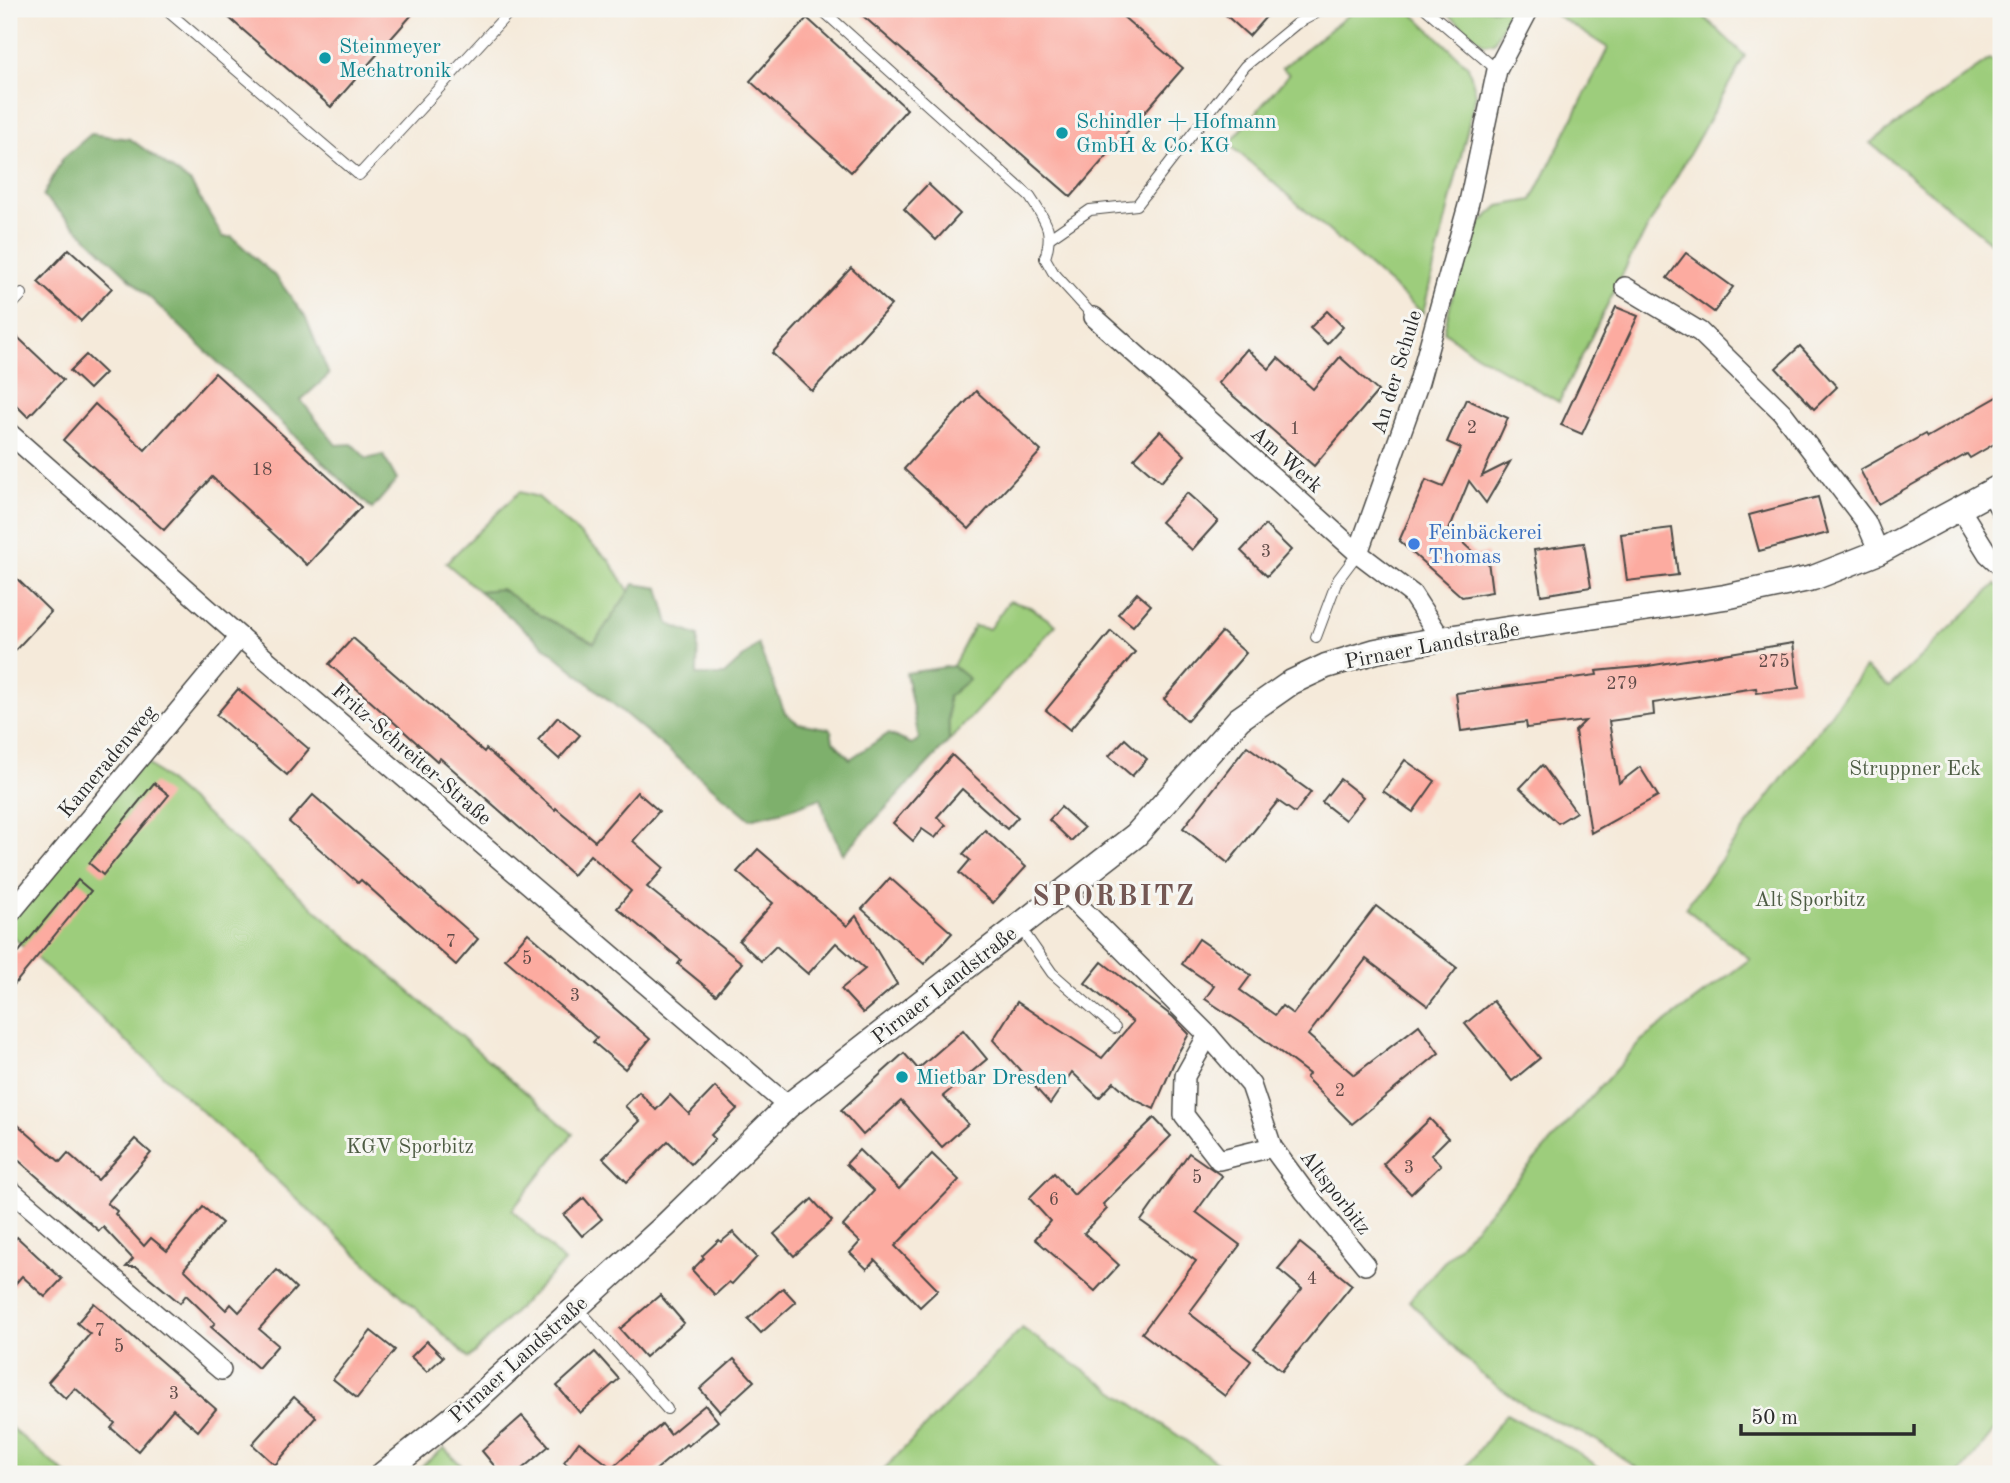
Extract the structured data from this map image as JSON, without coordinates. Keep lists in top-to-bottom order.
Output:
{
  "streets": {
    "street": [
      "An der Schule",
      "Am Werk",
      "Pirnaer Landstraße",
      "Fritz-Schreiter-Straße",
      "Kameradenweg",
      "Altsporbitz"
    ]
  },
  "crossings": [
    ["An der Schule", "Am Werk"],
    ["Am Werk", "Pirnaer Landstraße"],
    ["Pirnaer Landstraße", "Fritz-Schreiter-Straße"],
    ["Pirnaer Landstraße", "Altsporbitz"],
    ["Fritz-Schreiter-Straße", "Kameradenweg"]
  ],
  "districts": ["SPORBITZ"],
  "parks": ["Struppner Eck", "Alt Sporbitz", "KGV Sporbitz"],
  "places": [
    "Steinmeyer Mechatronik",
    "Schindler + Hofmann GmbH & Co. KG",
    "Feinbäckerei Thomas",
    "Mietbar Dresden"
  ],
  "house_numbers": [
    "2",
    "1",
    "18",
    "3",
    "275",
    "279",
    "7",
    "5",
    "3",
    "2",
    "3",
    "5",
    "6",
    "4",
    "7",
    "5",
    "3"
  ],
  "scale_bar": "50 m"
}
